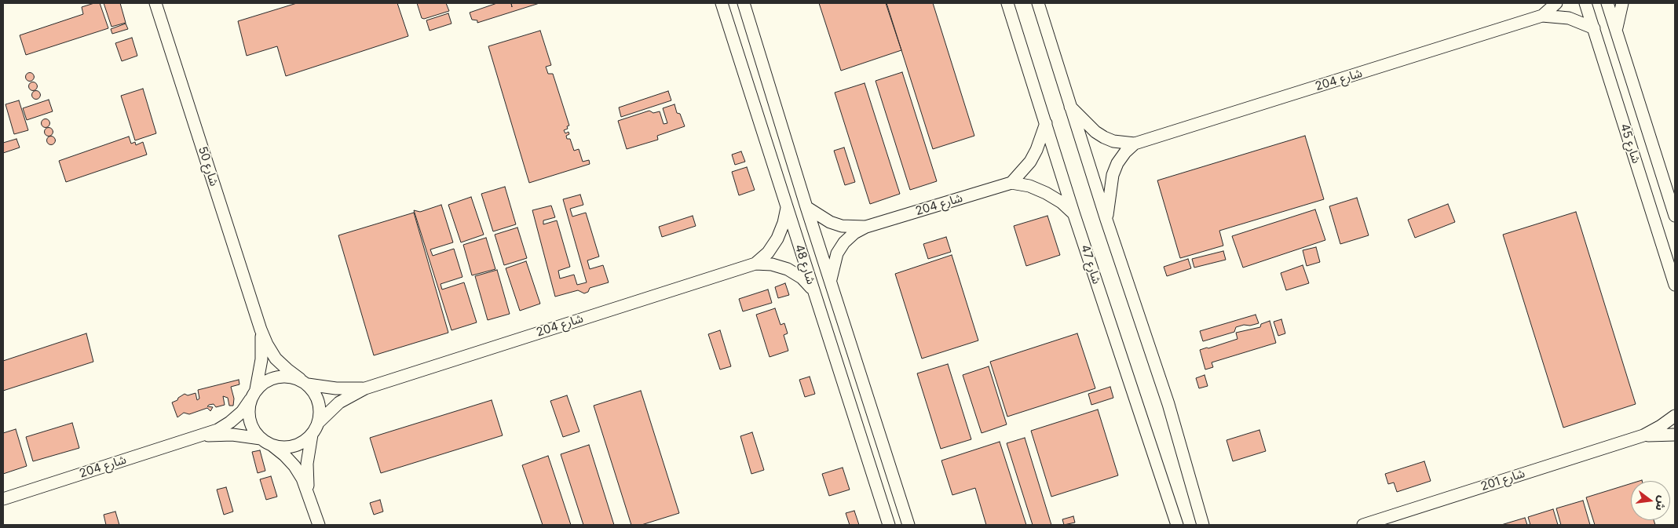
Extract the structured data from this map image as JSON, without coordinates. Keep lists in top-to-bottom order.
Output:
{
  "streets": {
    "street": [
      "شارع 204",
      "شارع 45",
      "شارع 50",
      "شارع 48",
      "شارع 47",
      "شارع 201"
    ]
  },
  "crossings": [
    ["شارع 204", "شارع 45"],
    ["شارع 204", "شارع 50"],
    ["شارع 204", "شارع 48"],
    ["شارع 204", "شارع 47"]
  ],
  "north": "right"
}
